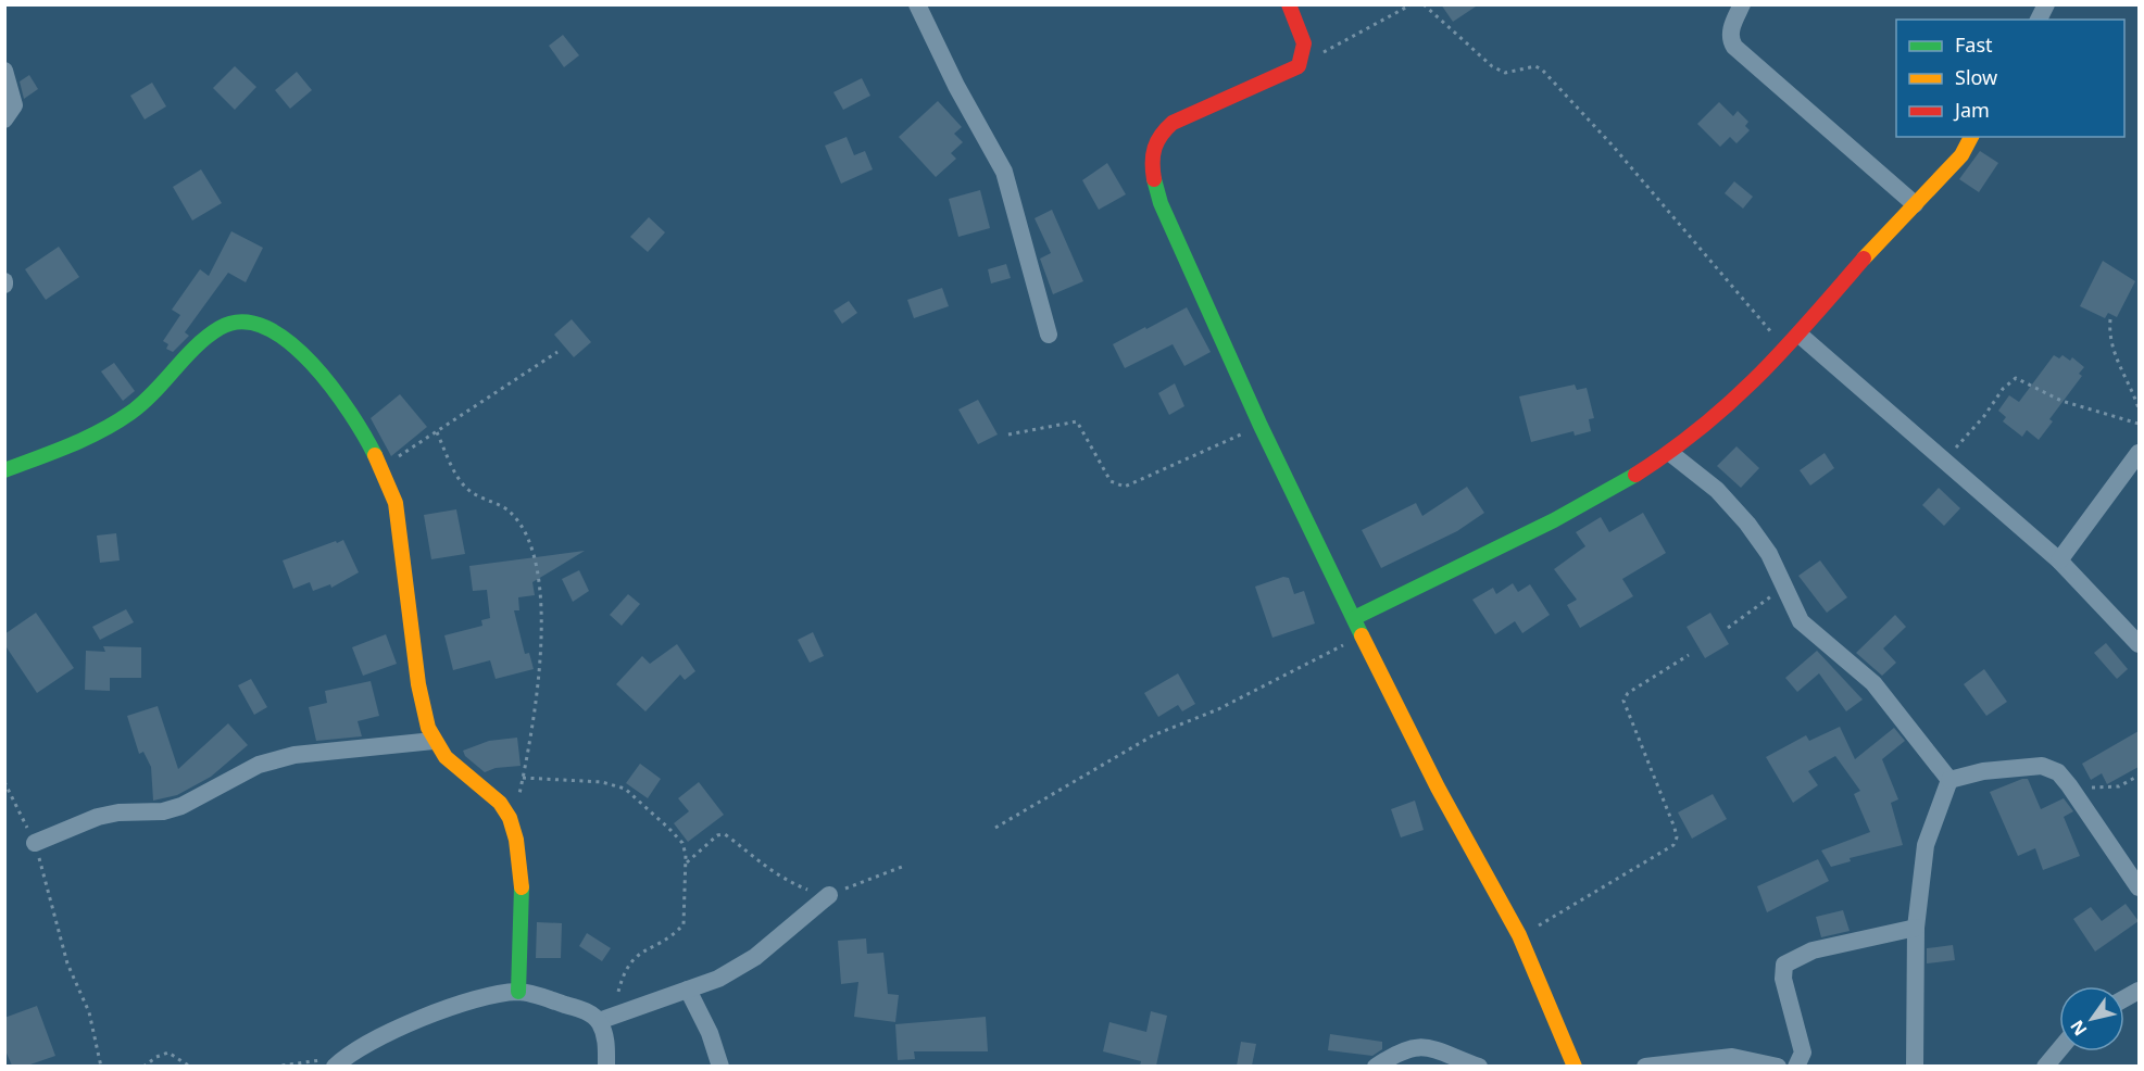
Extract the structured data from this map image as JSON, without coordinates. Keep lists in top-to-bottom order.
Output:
{
  "legend": ["Fast", "Slow", "Jam"],
  "north": "bottom left"
}
